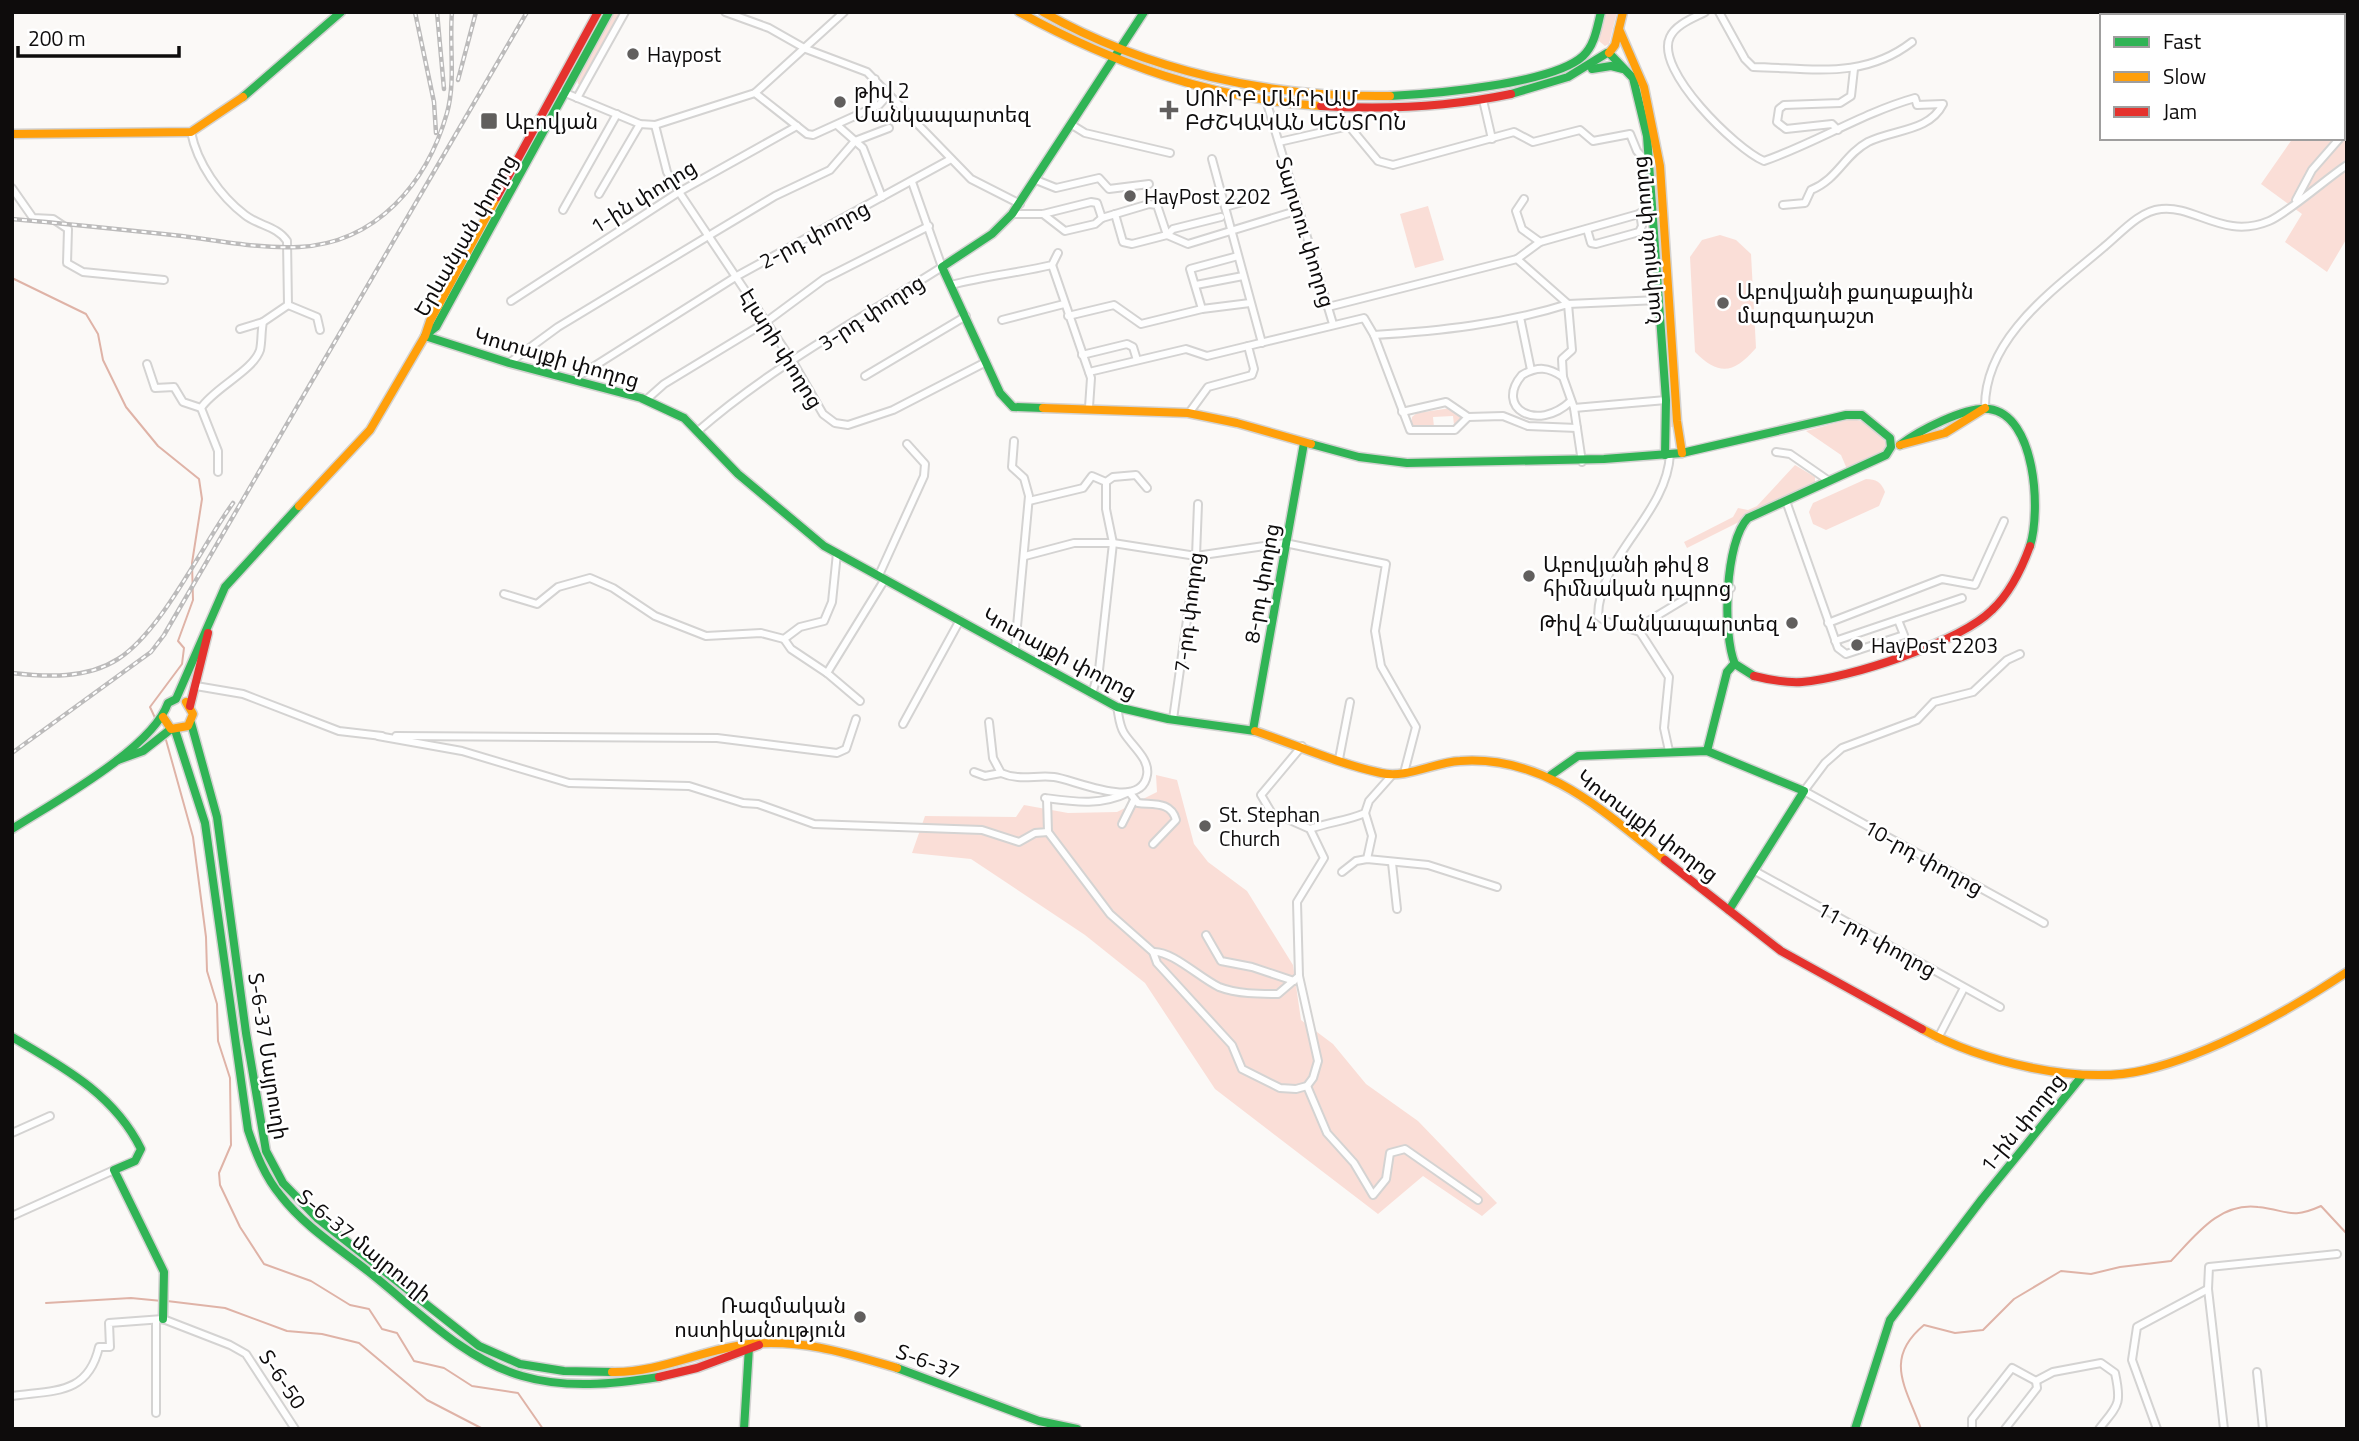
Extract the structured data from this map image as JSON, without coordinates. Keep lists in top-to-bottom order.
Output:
{
  "streets": {
    "main road": [
      "1-ին փողոց",
      "Երևանյան փողոց",
      "Նաիրյան փողոց",
      "Կոտայքի փողոց",
      "8-րդ փողոց",
      "Տ-6-37 Մայրուղի",
      "Տ-6-37 մայրուղի",
      "Տ-6-37"
    ],
    "street": [
      "Տարտու փողոց",
      "2-րդ փողոց",
      "3-րդ փողոց",
      "Էլարի փողոց",
      "7-րդ փողոց",
      "10-րդ փողոց",
      "11-րդ փողոց",
      "Տ-6-50"
    ]
  },
  "crossings": [
    ["1-ին փողոց", "Էլարի փողոց"],
    ["1-ին փողոց", "Կոտայքի փողոց"],
    ["2-րդ փողոց", "Էլարի փողոց"],
    ["2-րդ փողոց", "Կոտայքի փողոց"],
    ["Երևանյան փողոց", "Կոտայքի փողոց"],
    ["Երևանյան փողոց", "Տ-6-37 Մայրուղի"],
    ["Երևանյան փողոց", "Տ-6-37 մայրուղի"],
    ["3-րդ փողոց", "Էլարի փողոց"],
    ["3-րդ փողոց", "Կոտայքի փողոց"],
    ["Կոտայքի փողոց", "8-րդ փողոց"],
    ["Կոտայքի փողոց", "7-րդ փողոց"],
    ["Տ-6-37 Մայրուղի", "Տ-6-37 մայրուղի"],
    ["Տ-6-37 մայրուղի", "Տ-6-37"]
  ],
  "places": {
    "other": [
      "Haypost",
      "թիվ 2 Մանկապարտեզ",
      "HayPost 2202",
      "Աբովյանի քաղաքային մարզադաշտ",
      "Աբովյանի թիվ 8 հիմնական դպրոց",
      "Թիվ 4 Մանկապարտեզ",
      "HayPost 2203",
      "St. Stephan Church",
      "Ռազմական ոստիկանություն"
    ],
    "health": ["ՍՈՒՐԲ ՄԱՐԻԱՄ ԲԺՇԿԱԿԱՆ ԿԵՆՏՐՈՆ"],
    "transit": ["Աբովյան"]
  },
  "legend": ["Fast", "Slow", "Jam"],
  "scale_bar": "200 m"
}
